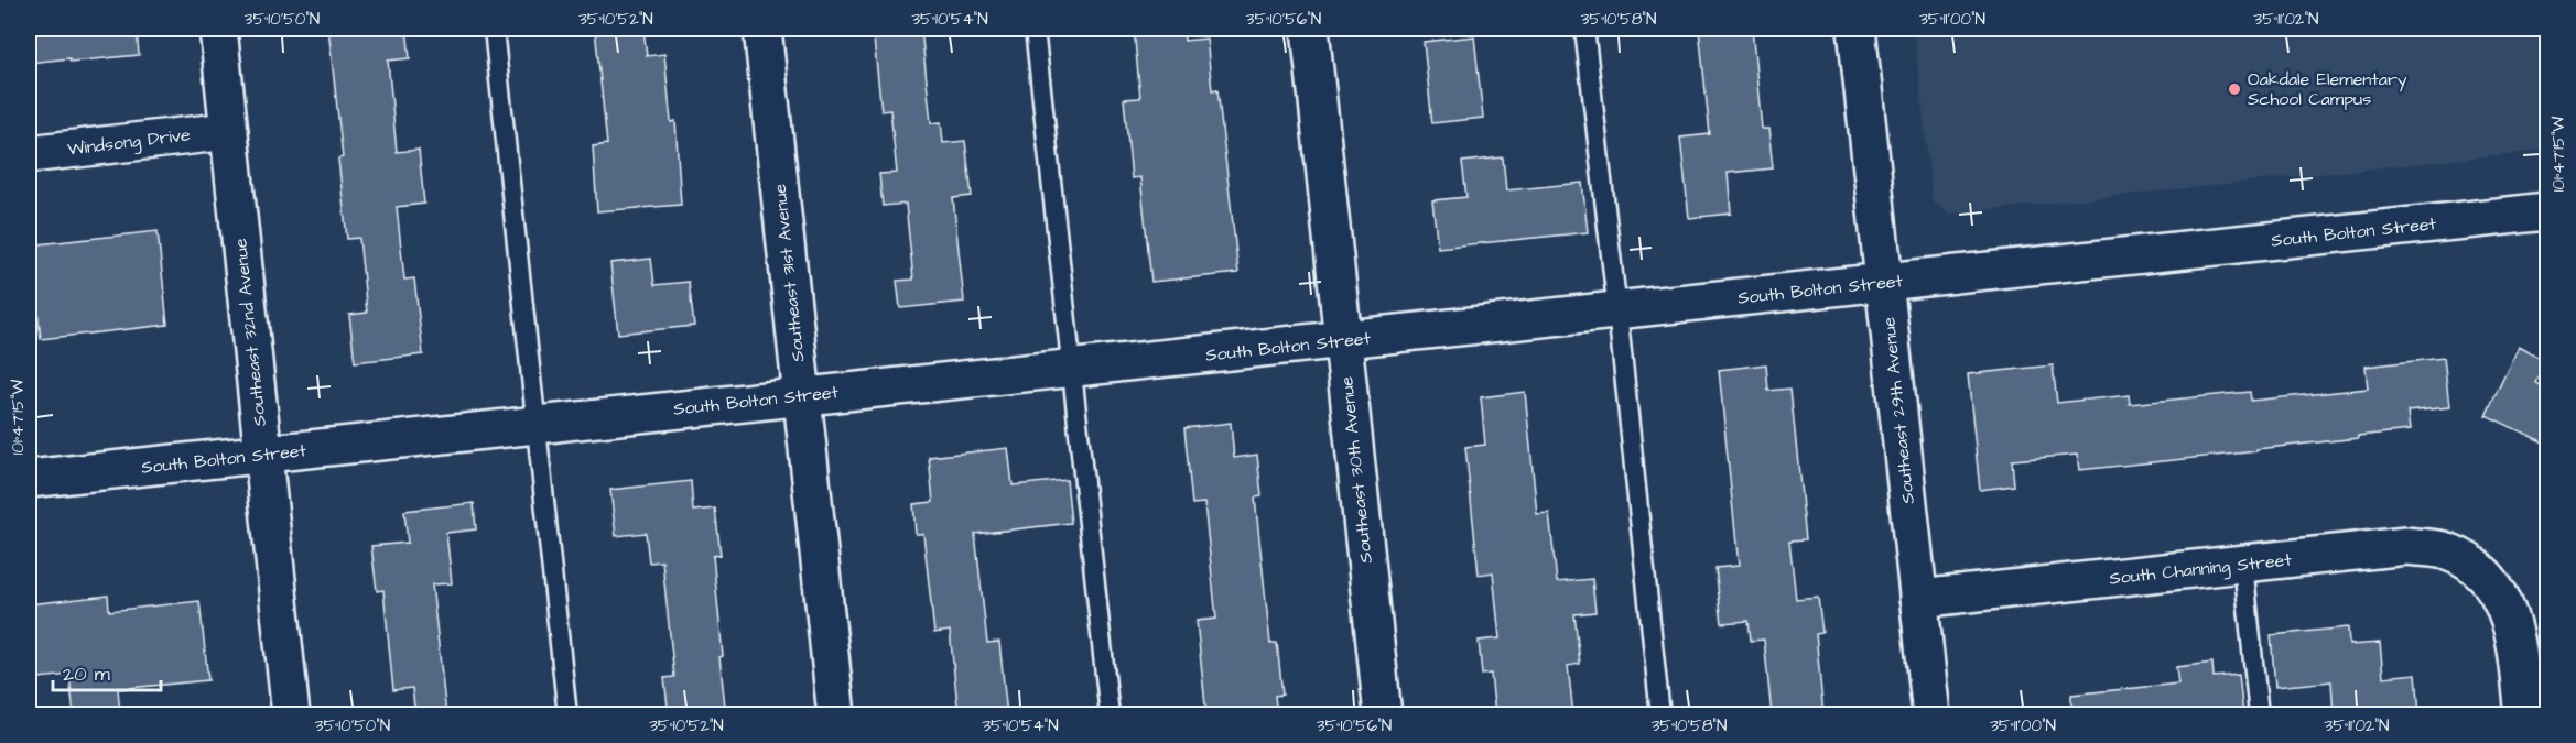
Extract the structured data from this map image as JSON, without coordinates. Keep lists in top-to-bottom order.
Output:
{
  "streets": {
    "street": [
      "Windsong Drive",
      "South Bolton Street",
      "Southeast 31st Avenue",
      "Southeast 32nd Avenue",
      "Southeast 29th Avenue",
      "Southeast 30th Avenue",
      "South Channing Street"
    ]
  },
  "crossings": [
    ["Windsong Drive", "Southeast 32nd Avenue"],
    ["South Bolton Street", "Southeast 31st Avenue"],
    ["South Bolton Street", "Southeast 32nd Avenue"],
    ["South Bolton Street", "Southeast 29th Avenue"],
    ["South Bolton Street", "Southeast 30th Avenue"],
    ["Southeast 29th Avenue", "South Channing Street"]
  ],
  "places": ["Oakdale Elementary School Campus"],
  "scale_bar": "20 m",
  "coordinates": [
    "35°10'50\"N",
    "35°10'52\"N",
    "35°10'54\"N",
    "35°10'56\"N",
    "35°10'58\"N",
    "35°11'00\"N",
    "35°11'02\"N",
    "101°47'15\"W"
  ]
}
